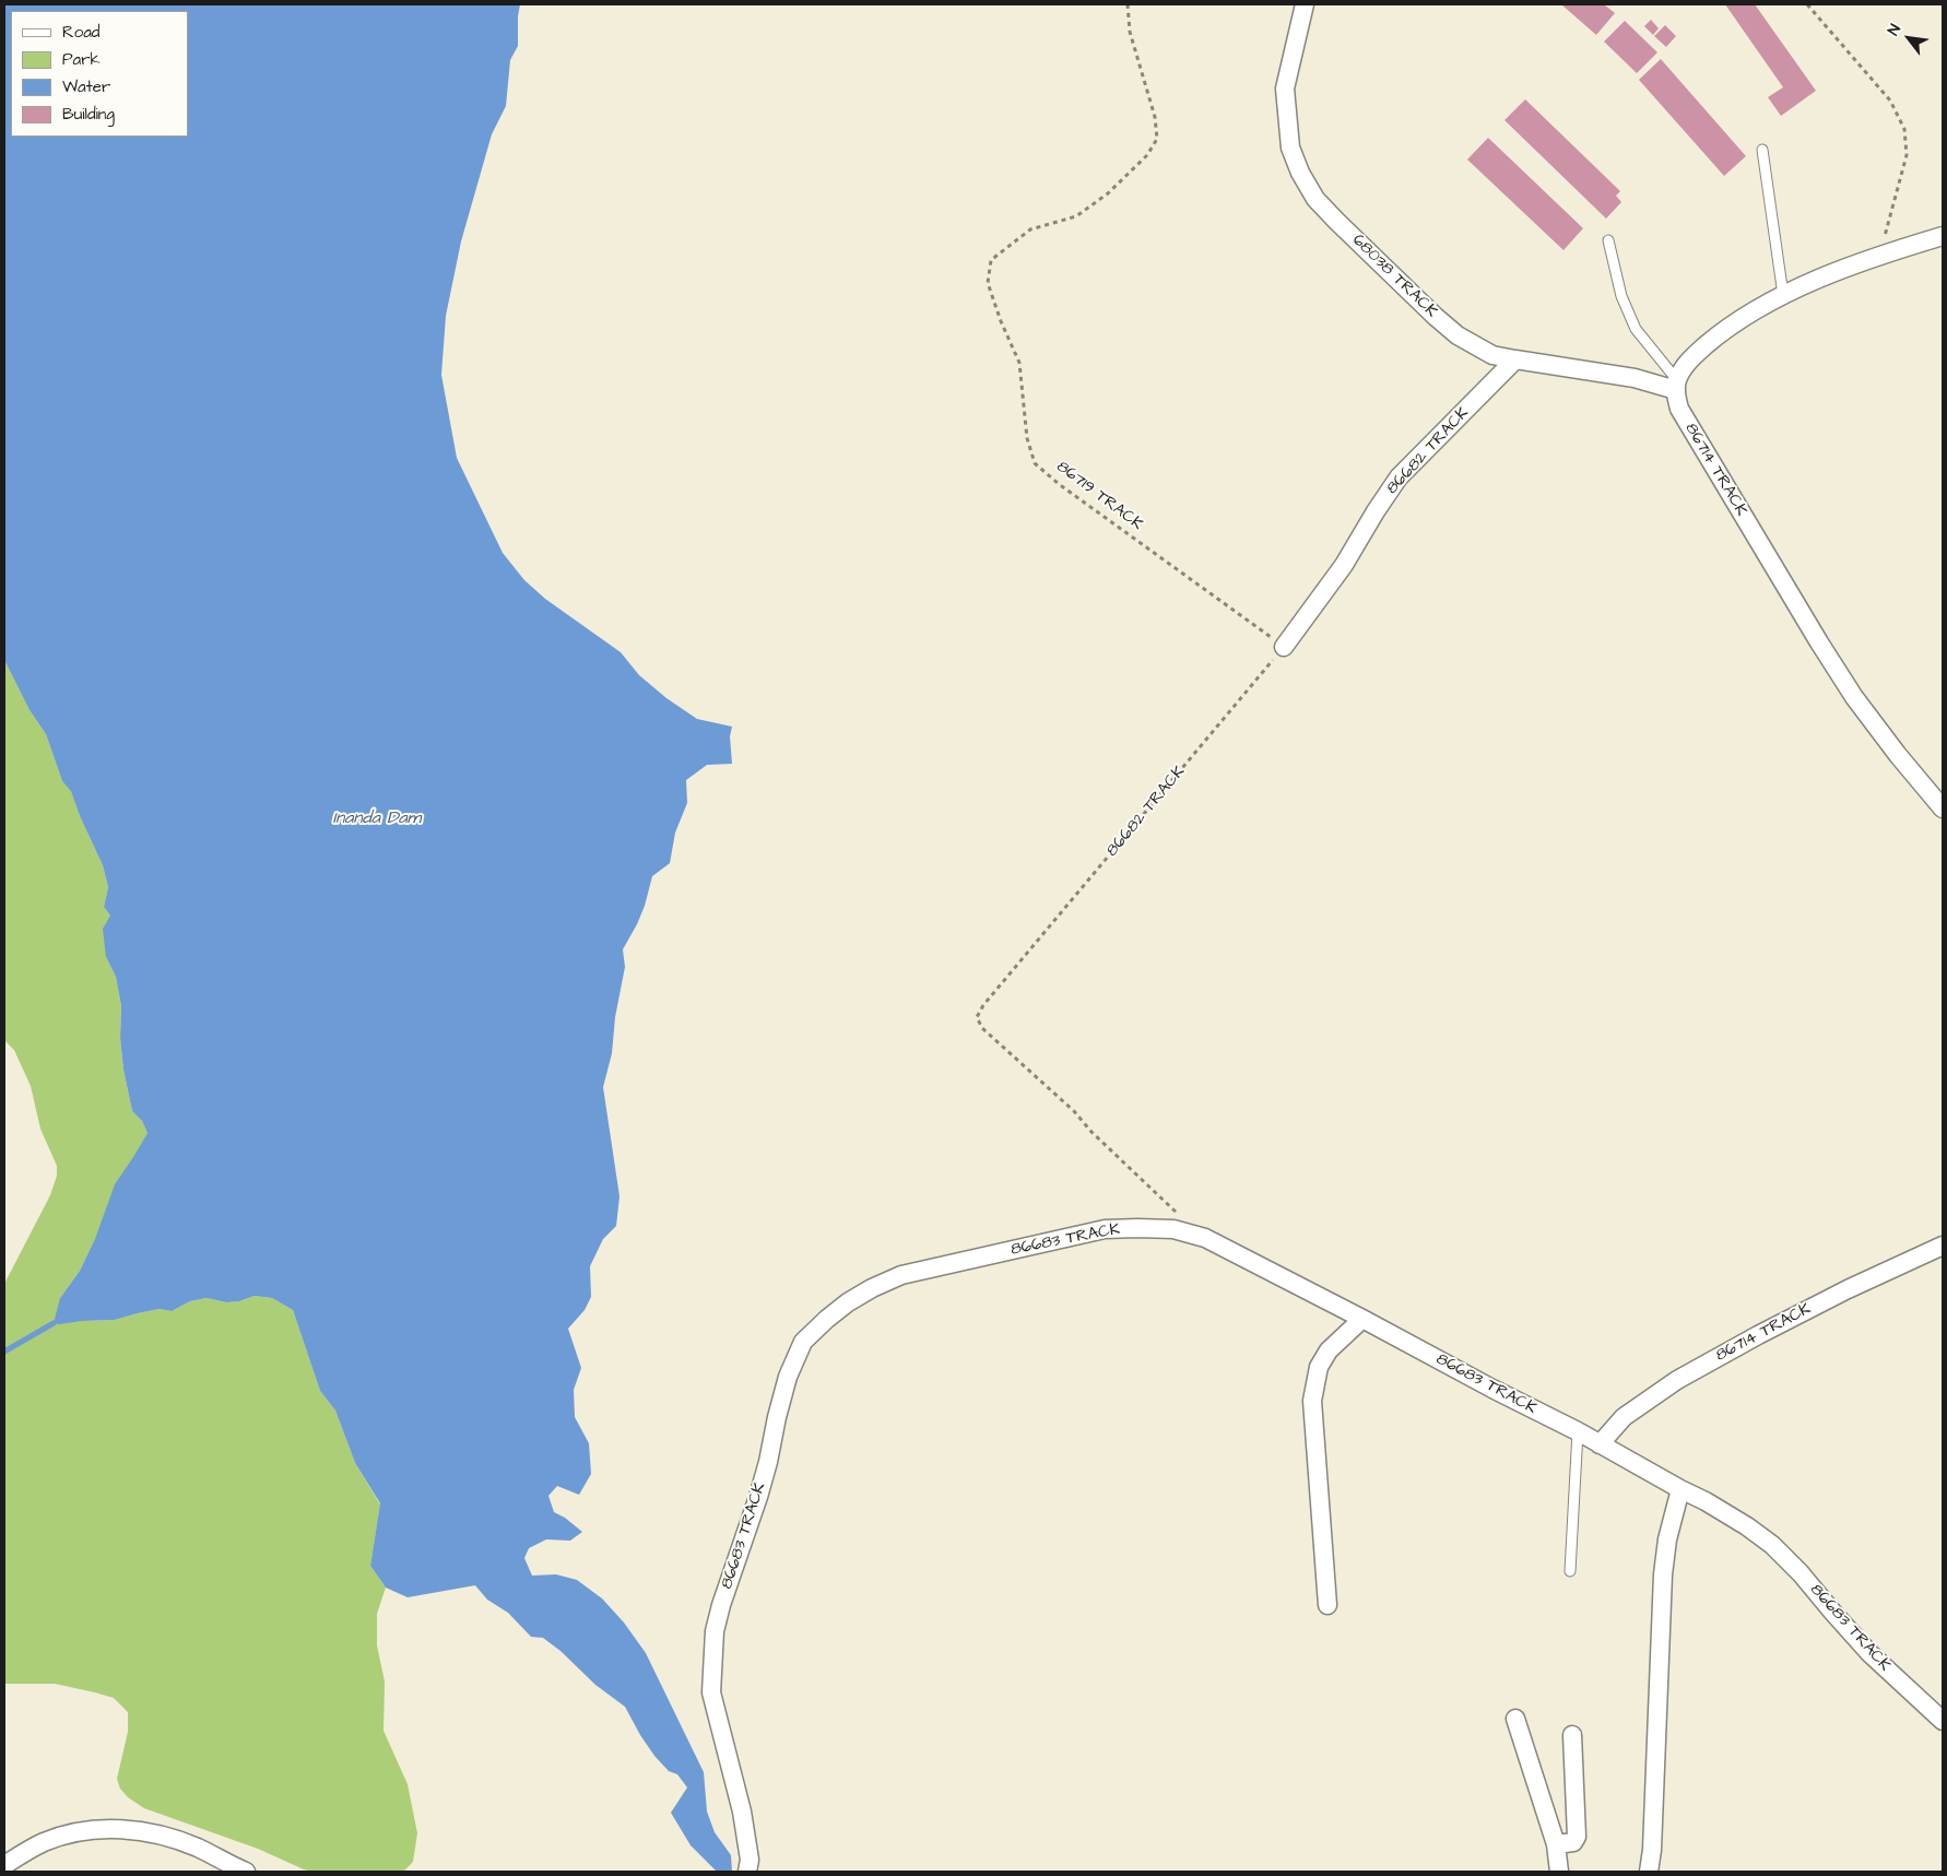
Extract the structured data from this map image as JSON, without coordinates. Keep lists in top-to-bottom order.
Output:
{
  "streets": {
    "street": [
      "68038 TRACK",
      "86682 TRACK",
      "86714 TRACK",
      "86683 TRACK"
    ],
    "path": ["86719 TRACK"]
  },
  "crossings": [
    ["68038 TRACK", "86682 TRACK"],
    ["68038 TRACK", "86714 TRACK"],
    ["86682 TRACK", "86719 TRACK"],
    ["86714 TRACK", "86683 TRACK"]
  ],
  "water": ["Inanda Dam"],
  "legend": [
    "Road",
    "Park",
    "Water",
    "Building"
  ],
  "north": "top left"
}
